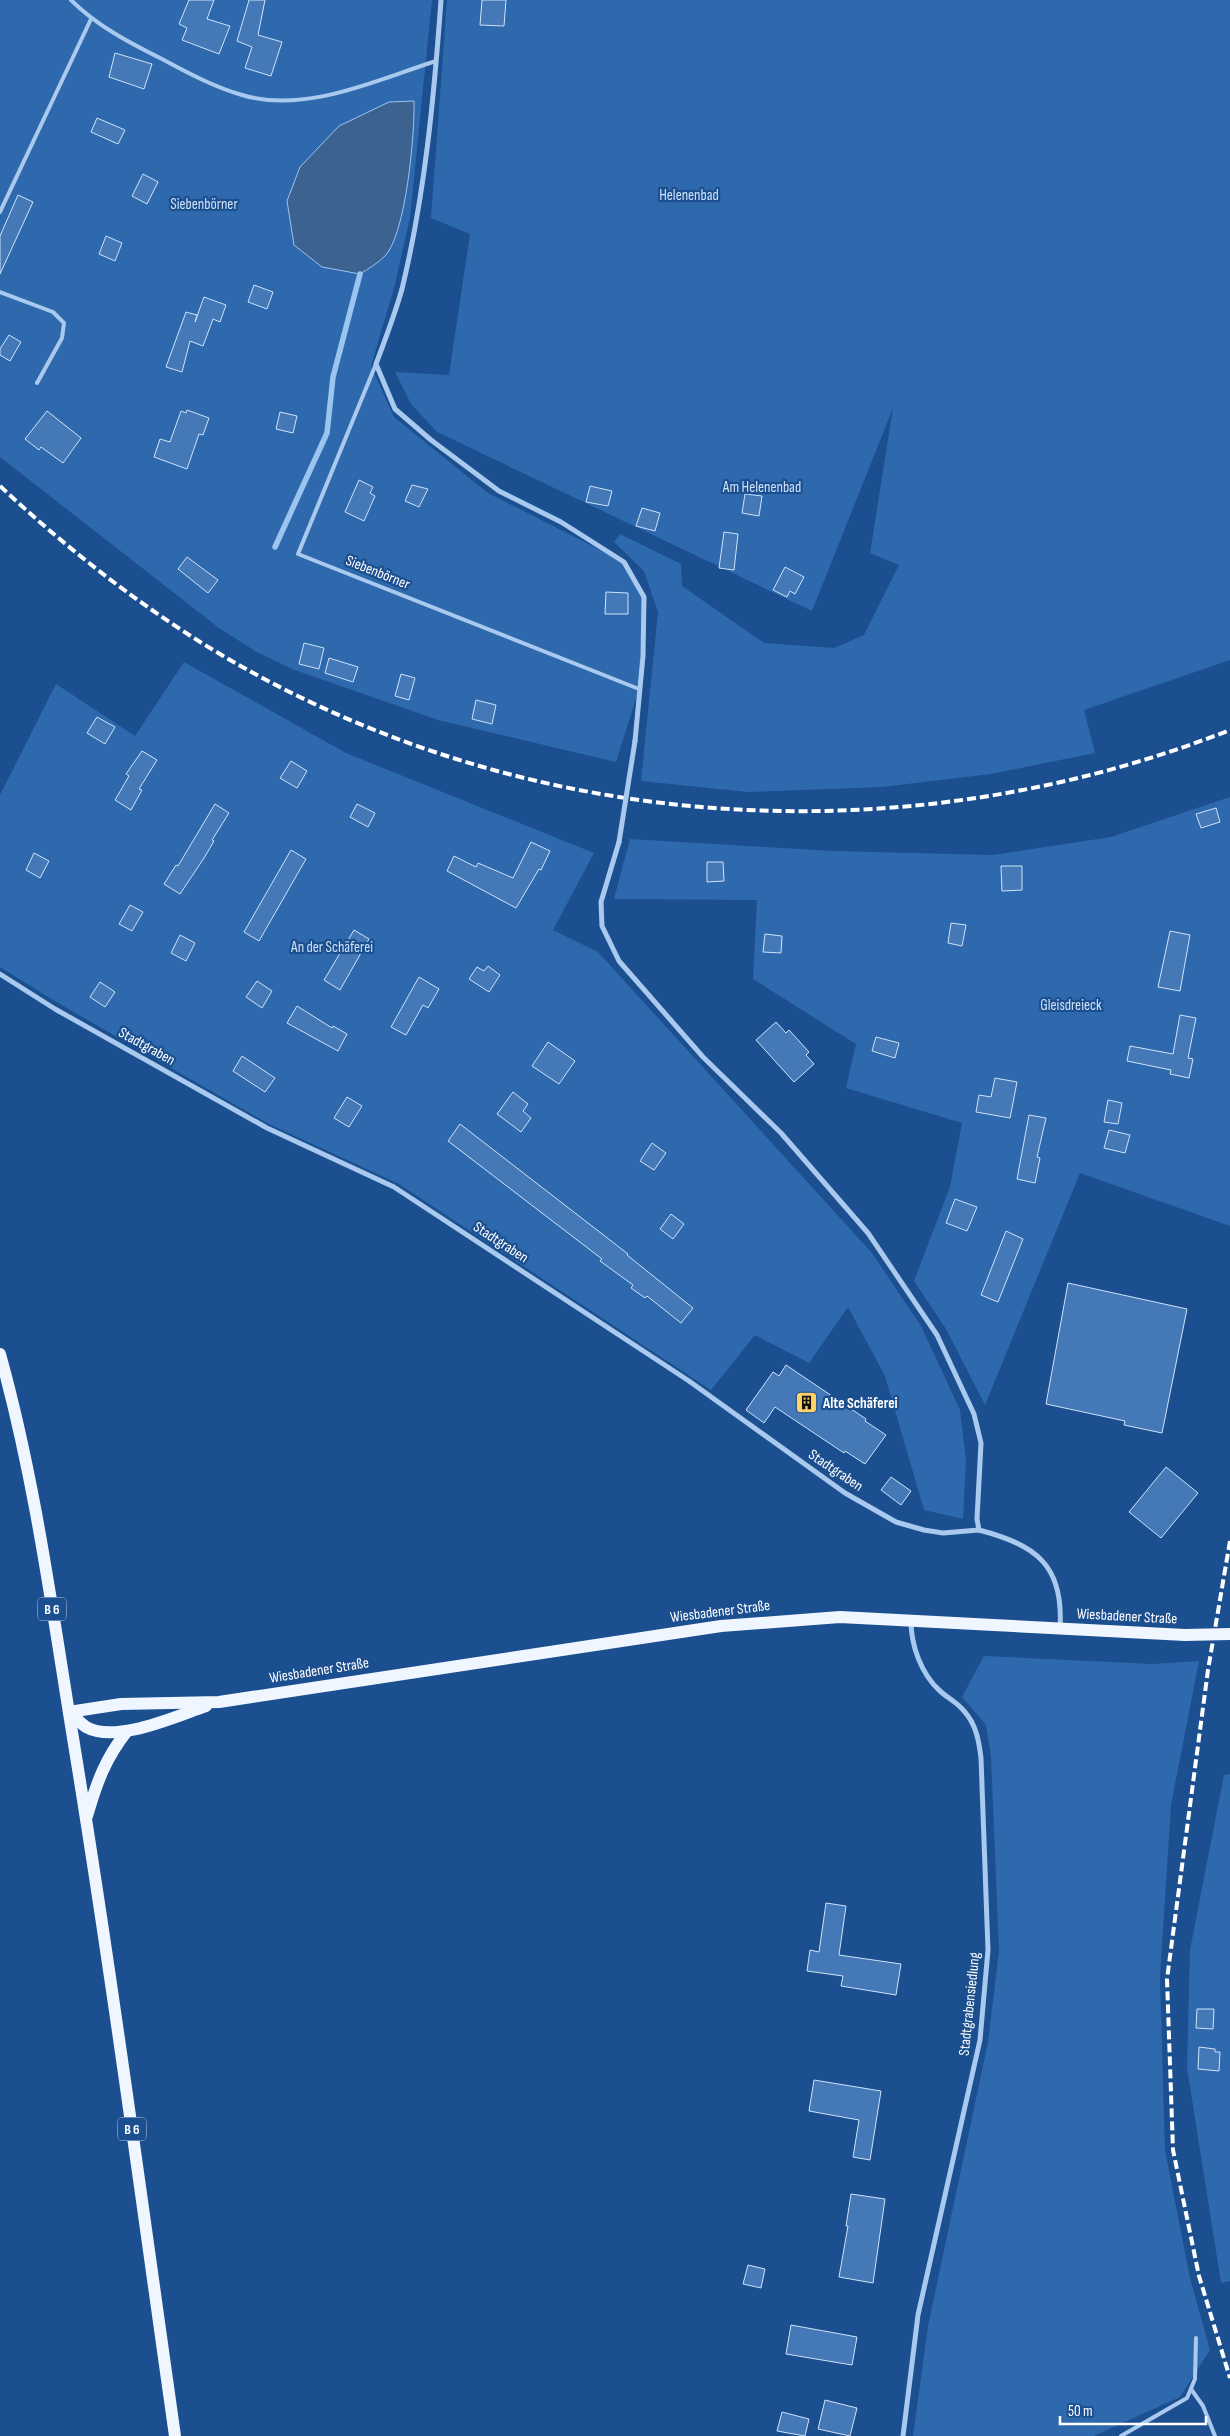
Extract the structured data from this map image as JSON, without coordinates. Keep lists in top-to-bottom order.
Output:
{
  "streets": {
    "main road": ["B 6", "Wiesbadener Straße"],
    "street": ["Siebenbörner", "Stadtgraben", "Stadtgrabensiedlung"]
  },
  "crossings": [
    ["Stadtgraben", "Wiesbadener Straße"],
    ["B 6", "Wiesbadener Straße"],
    ["Wiesbadener Straße", "Stadtgrabensiedlung"]
  ],
  "parks": [
    "Helenenbad",
    "Siebenbörner",
    "Am Helenenbad",
    "An der Schäferei",
    "Gleisdreieck"
  ],
  "places": {
    "building": ["Alte Schäferei"]
  },
  "scale_bar": "50 m"
}
